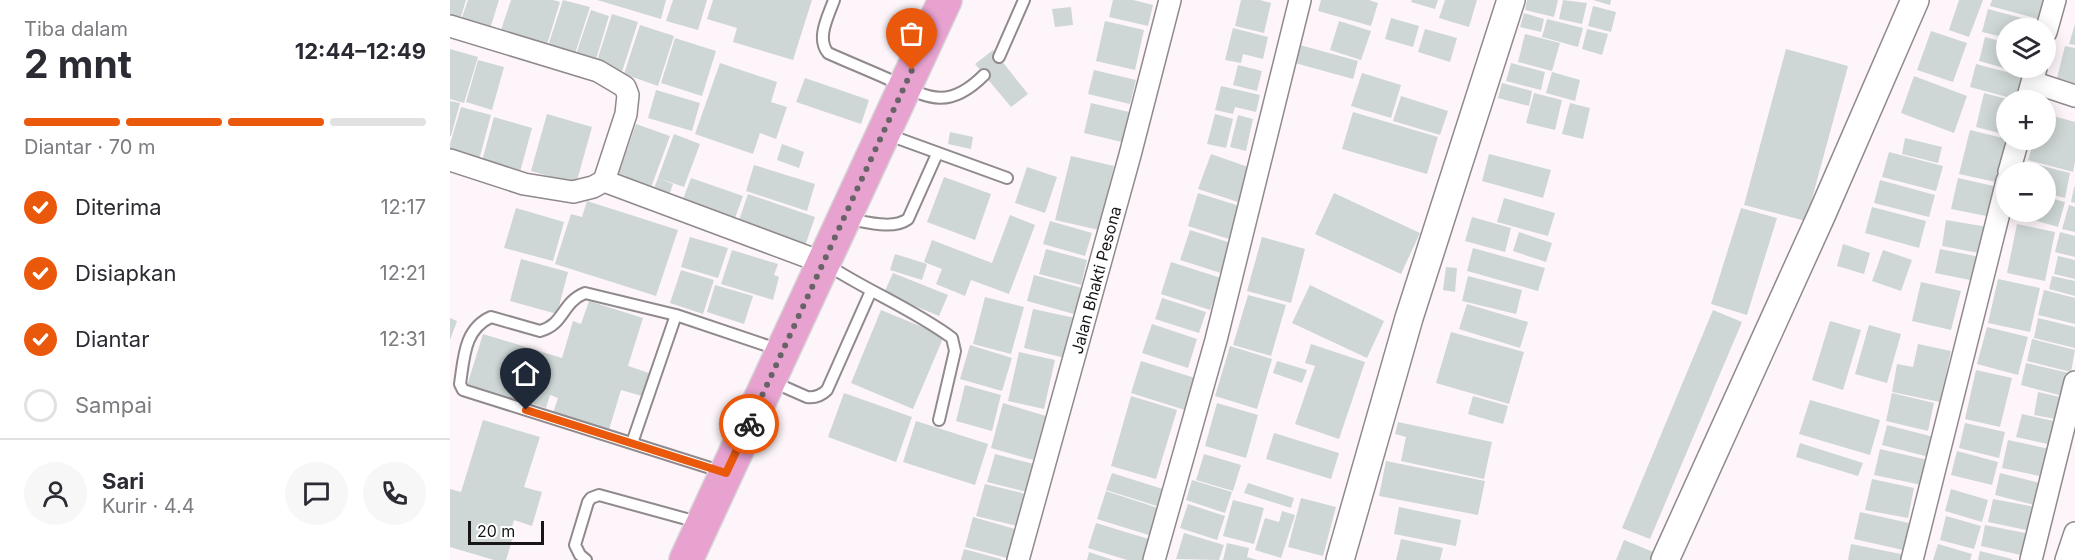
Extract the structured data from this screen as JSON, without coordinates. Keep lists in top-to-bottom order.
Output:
{
  "streets": {
    "street": ["Jalan Bhakti Pesona"]
  },
  "scale_bar": "20 m",
  "page": {
    "heading": ["2 mnt", "Tiba dalam", "12:44–12:49"],
    "panel": ["Sari", "Kurir · 4.4"],
    "map_buttons": ["+", "−"],
    "bar": "Diantar · 70 m",
    "list": [
      ["Diterima", "12:17"],
      ["Disiapkan", "12:21"],
      ["Diantar", "12:31"],
      "Sampai"
    ],
    "scale": "20 m"
  }
}
